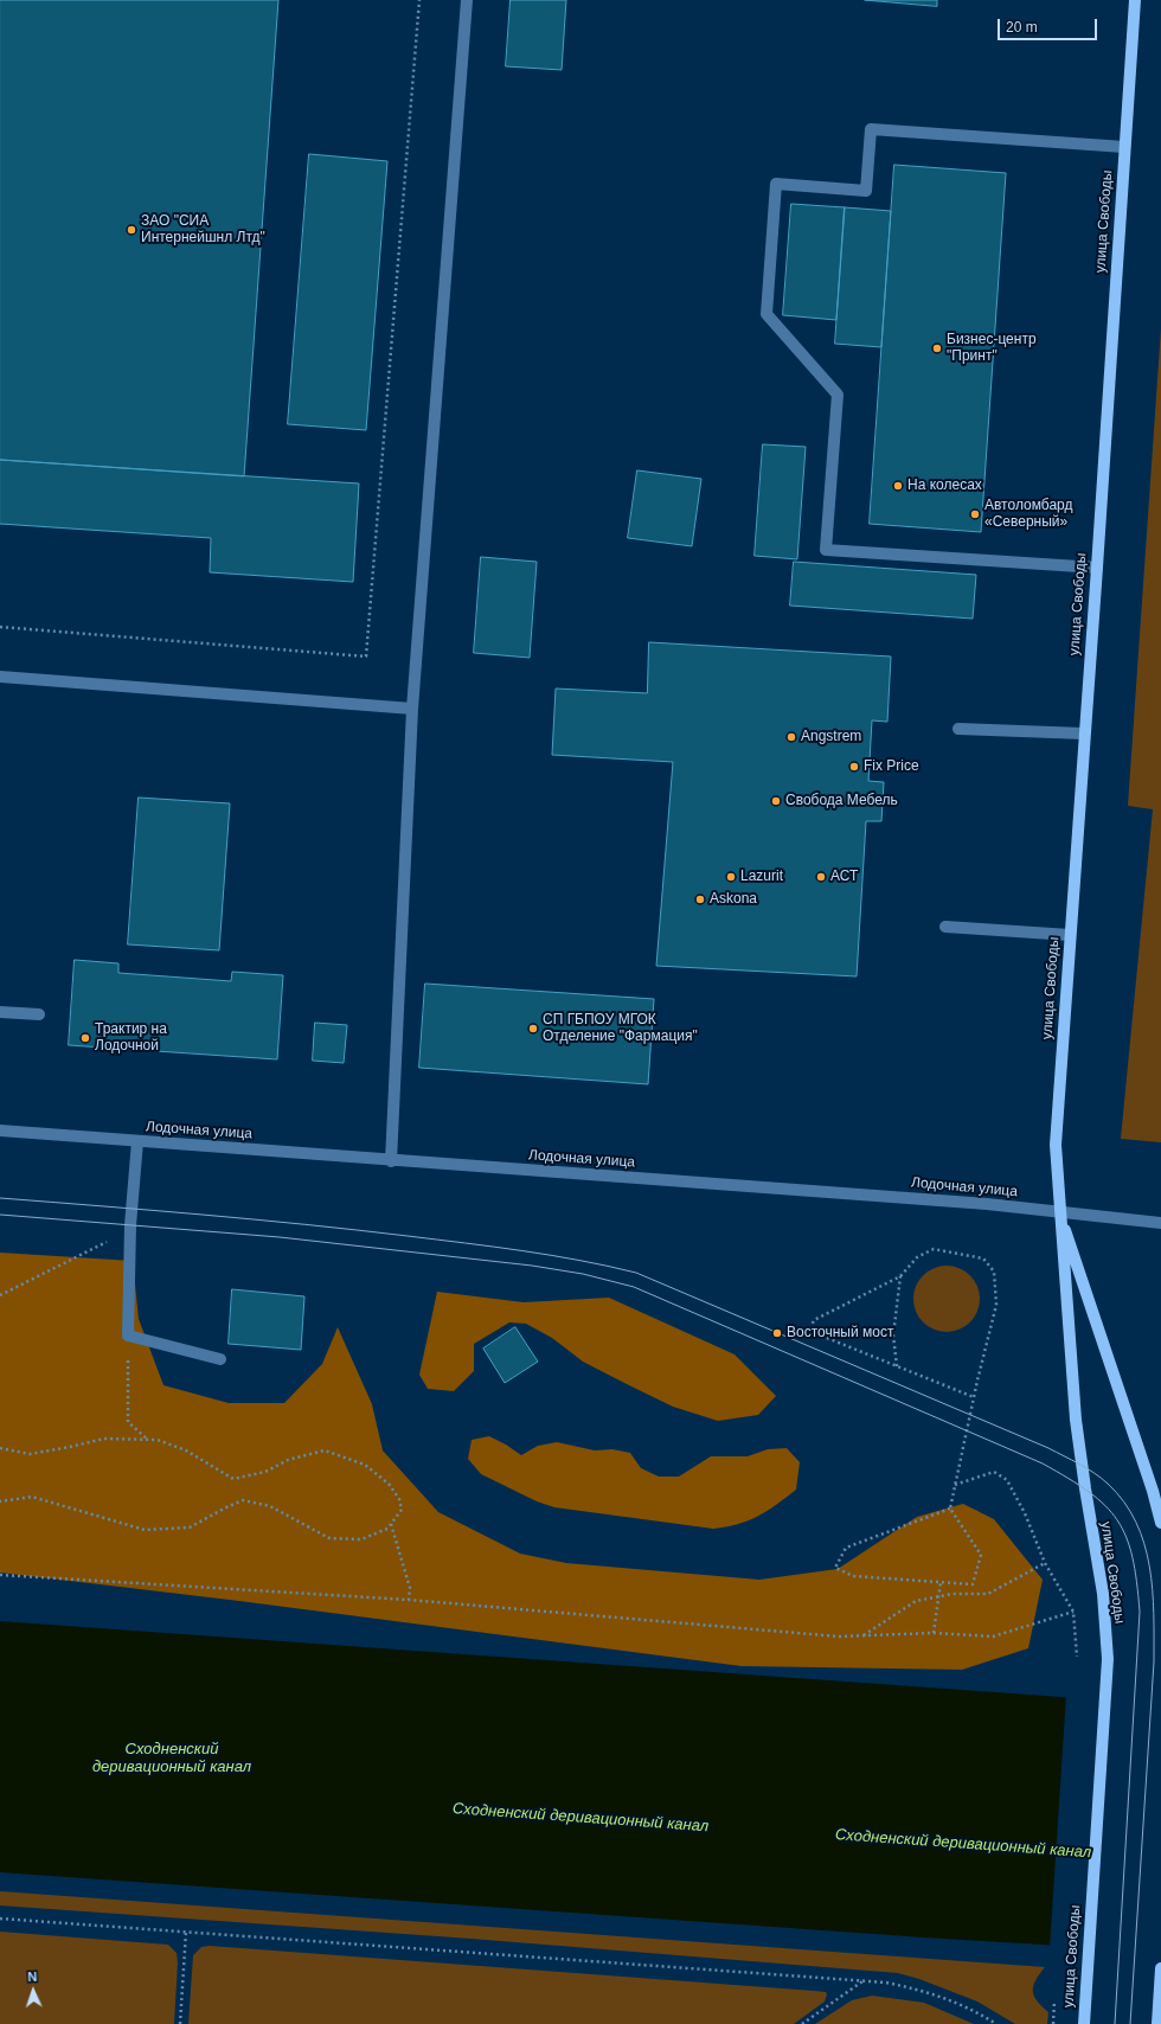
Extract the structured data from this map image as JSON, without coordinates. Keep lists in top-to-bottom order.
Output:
{
  "streets": {
    "main road": ["улица Свободы"],
    "street": ["Лодочная улица"]
  },
  "crossings": [
    ["улица Свободы", "Лодочная улица"]
  ],
  "water": ["Сходненский деривационный канал"],
  "places": [
    "ЗАО \"СИА Интернейшнл Лтд\"",
    "Бизнес-центр \"Принт\"",
    "На колесах",
    "Автоломбард «Северный»",
    "Angstrem",
    "Fix Price",
    "Свобода Мебель",
    "Lazurit",
    "АСТ",
    "Askona",
    "СП ГБПОУ МГОК Отделение \"Фармация\"",
    "Трактир на Лодочной",
    "Восточный мост"
  ],
  "scale_bar": "20 m",
  "north": "top"
}
